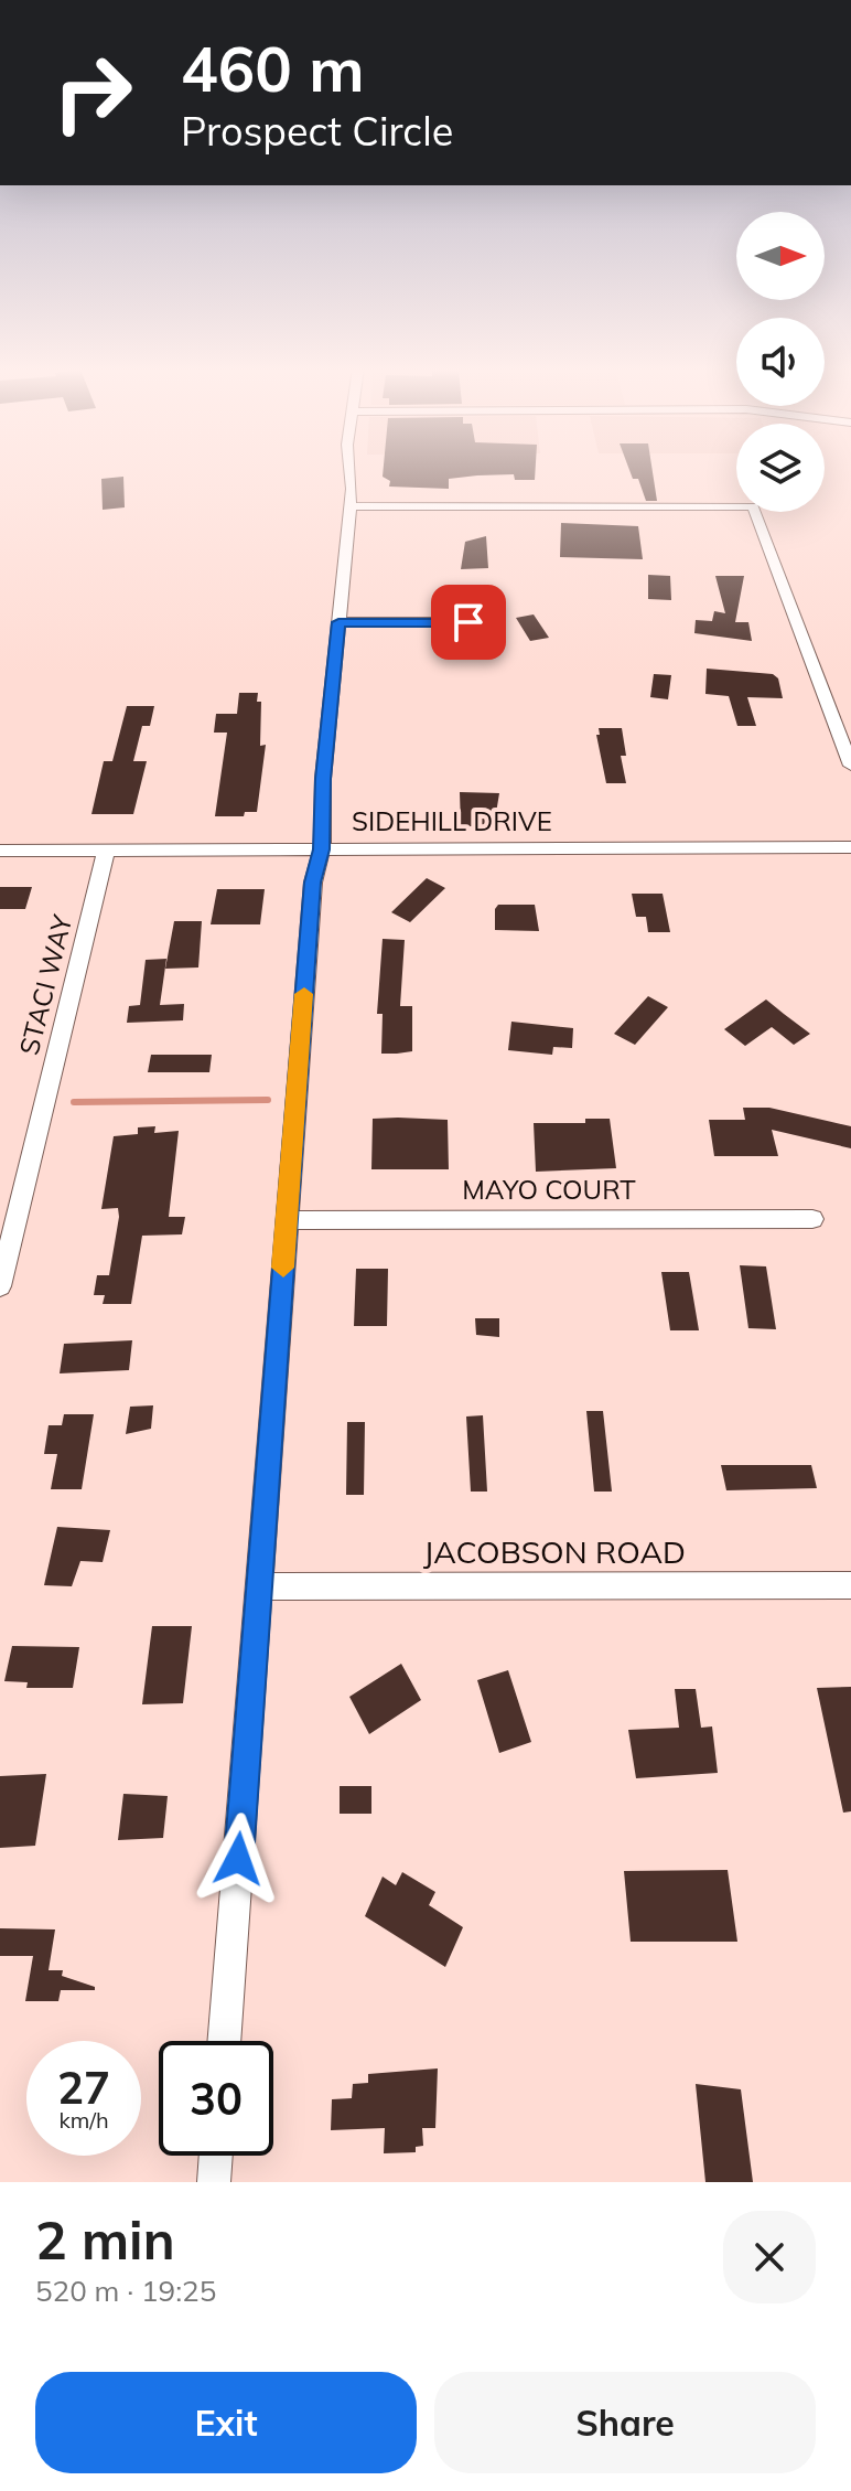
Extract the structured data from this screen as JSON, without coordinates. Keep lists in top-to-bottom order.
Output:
{
  "streets": {
    "street": [
      "SIDEHILL DRIVE",
      "STACI WAY",
      "MAYO COURT",
      "JACOBSON ROAD"
    ]
  },
  "crossings": [
    ["SIDEHILL DRIVE", "STACI WAY"]
  ],
  "north": "right",
  "page": {
    "turn": ["460 m", "Prospect Circle"],
    "speed": "27 km/h",
    "limit": "30",
    "heading": ["2 min", "520 m · 19:25"],
    "buttons": ["Exit", "Share"]
  }
}
